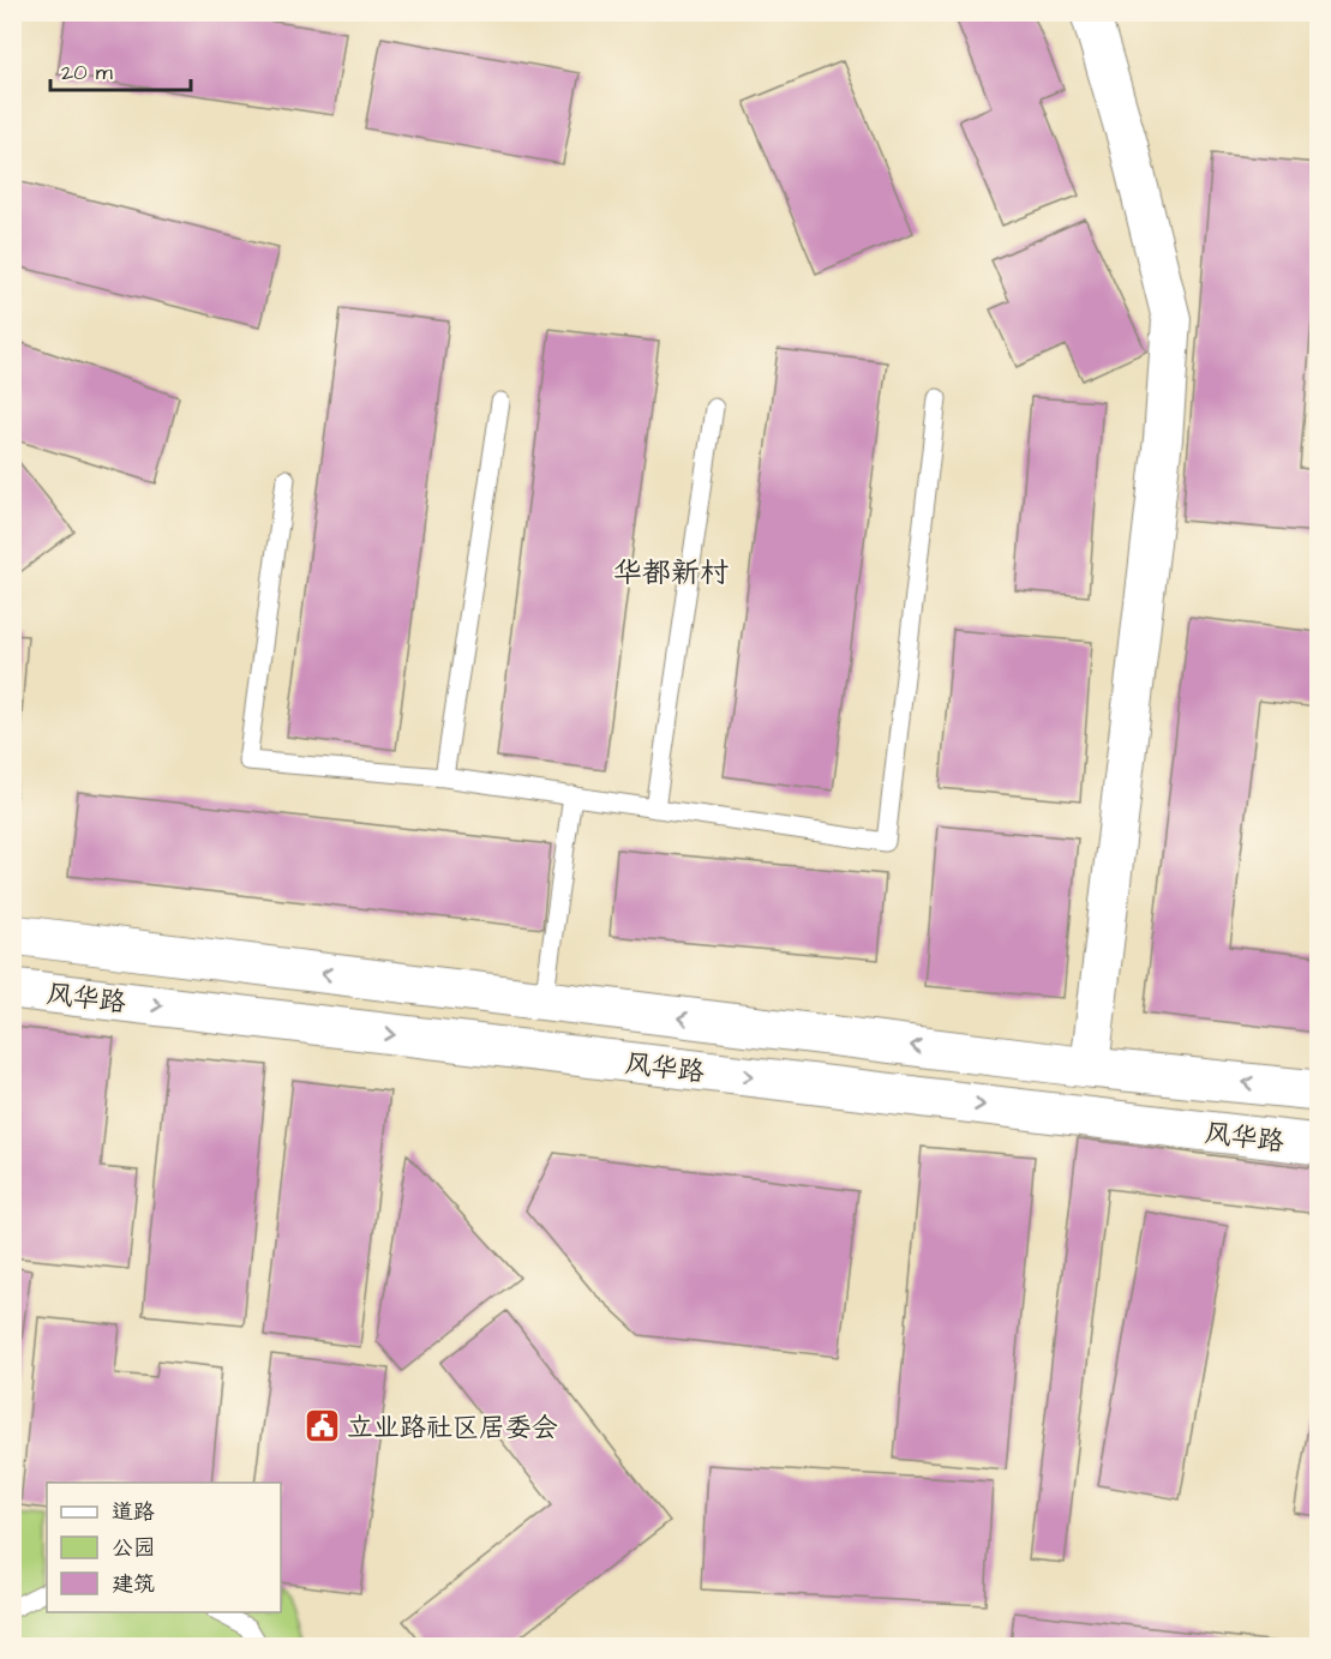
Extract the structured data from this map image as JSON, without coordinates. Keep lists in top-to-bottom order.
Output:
{
  "streets": {
    "street": ["风华路"]
  },
  "districts": ["华都新村"],
  "places": {
    "public building": ["立业路社区居委会"]
  },
  "legend": ["道路", "公园", "建筑"],
  "scale_bar": "20 m"
}
